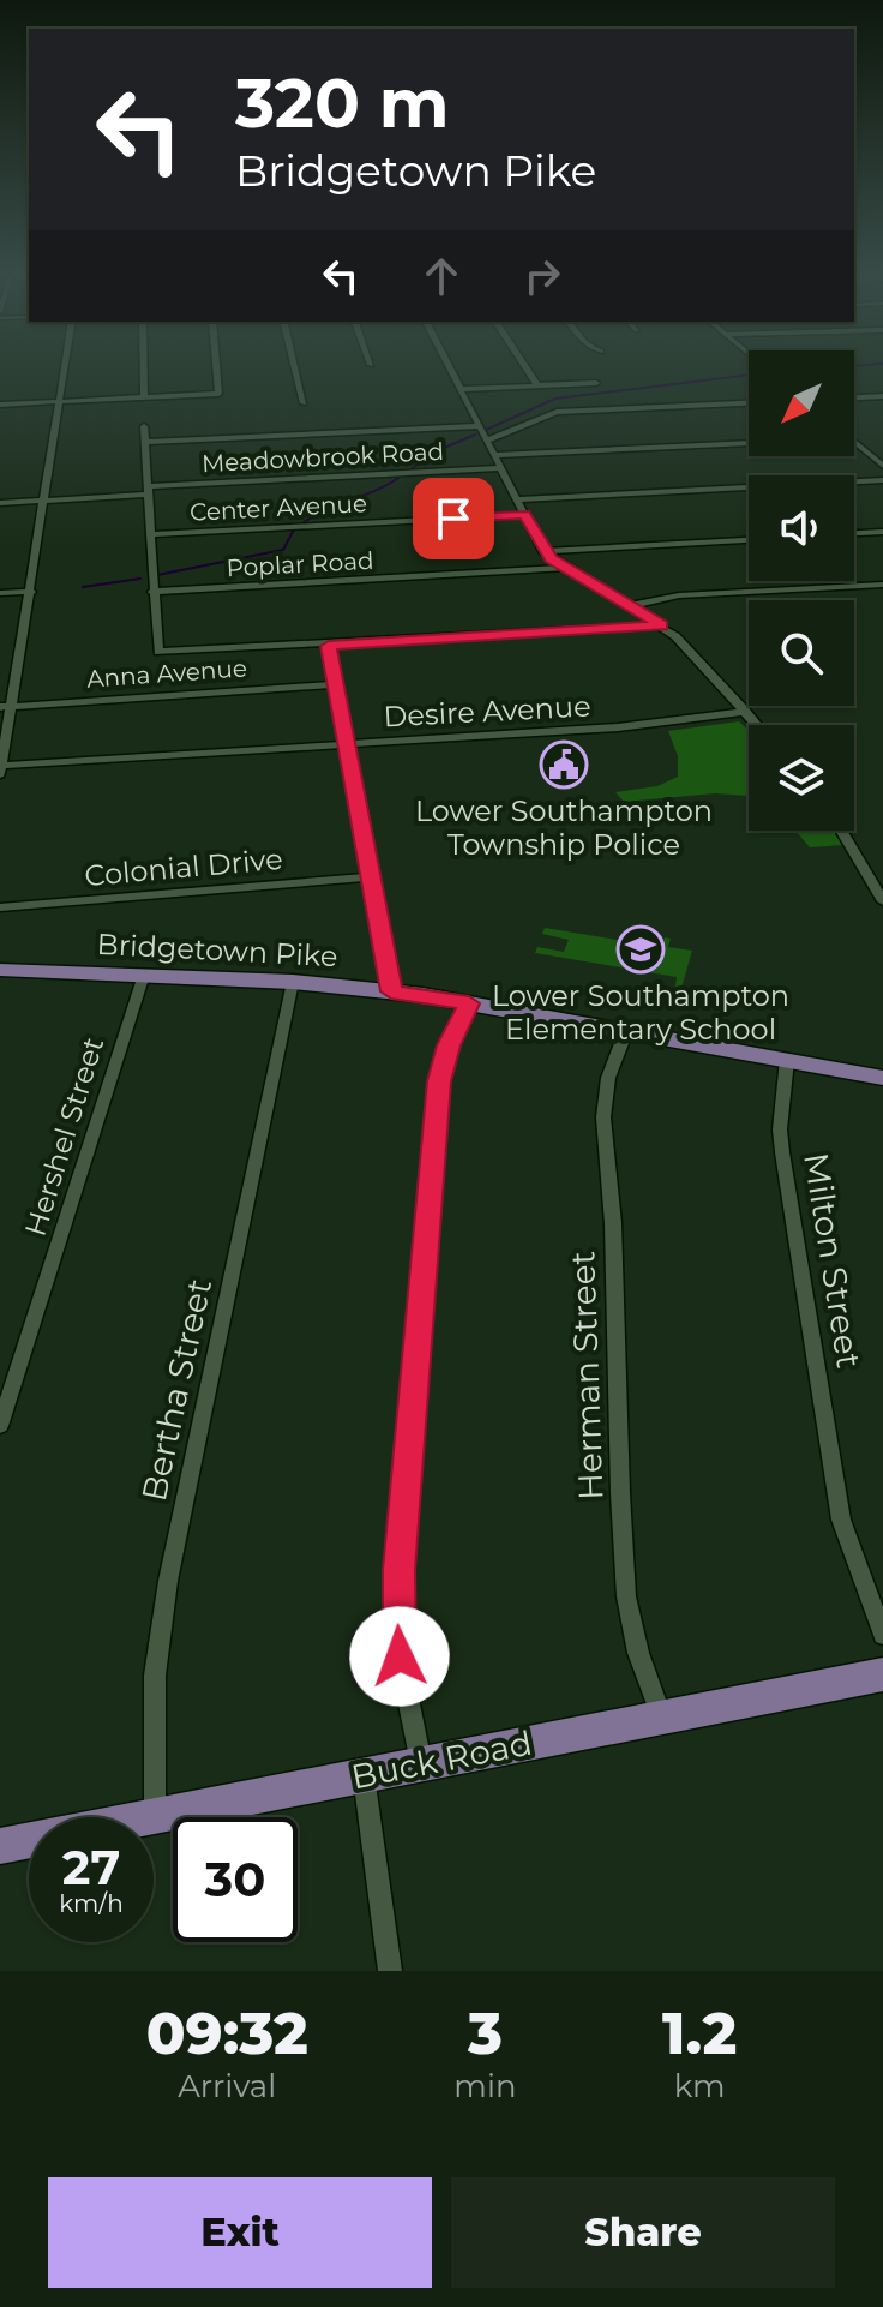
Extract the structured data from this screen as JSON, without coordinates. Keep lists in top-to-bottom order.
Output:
{
  "streets": {
    "main road": ["Bridgetown Pike", "Buck Road"],
    "street": [
      "Meadowbrook Road",
      "Center Avenue",
      "Poplar Road",
      "Anna Avenue",
      "Desire Avenue",
      "Colonial Drive",
      "Hershel Street",
      "Milton Street",
      "Herman Street",
      "Bertha Street"
    ]
  },
  "crossings": [
    ["Bridgetown Pike", "Hershel Street"],
    ["Bridgetown Pike", "Milton Street"],
    ["Bridgetown Pike", "Herman Street"],
    ["Bridgetown Pike", "Bertha Street"],
    ["Herman Street", "Buck Road"],
    ["Bertha Street", "Buck Road"]
  ],
  "places": {
    "public building": ["Lower Southampton Township Police"],
    "school or university": ["Lower Southampton Elementary School"]
  },
  "north": "bottom left",
  "page": {
    "turn": ["320 m", "Bridgetown Pike"],
    "speed": "27 km/h",
    "limit": "30",
    "eta": [
      "09:32",
      "Arrival",
      "3",
      "min",
      "1.2",
      "km"
    ],
    "buttons": ["Exit", "Share"]
  }
}
